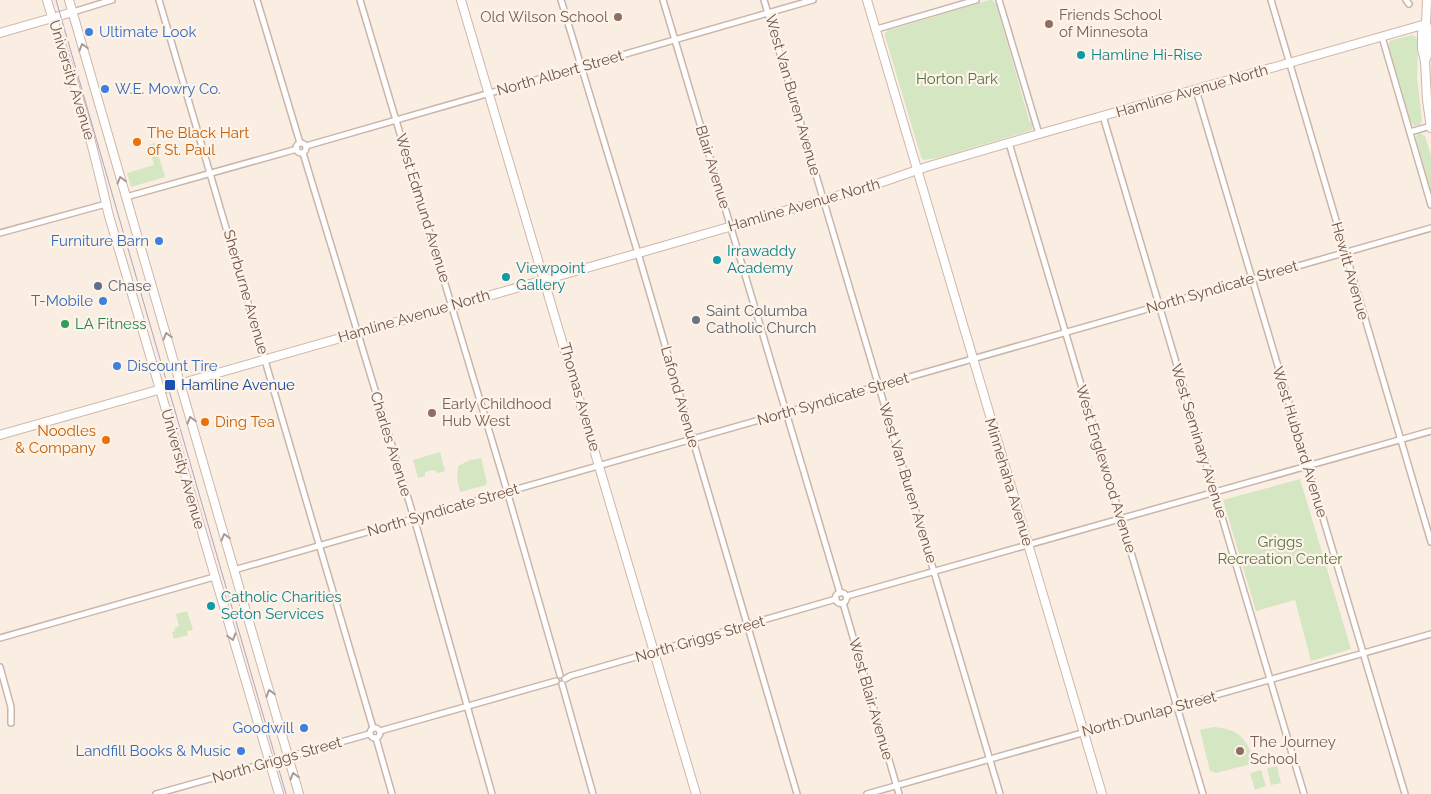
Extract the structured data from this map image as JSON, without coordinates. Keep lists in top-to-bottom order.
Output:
{
  "streets": {
    "street": [
      "North Albert Street",
      "University Avenue",
      "Hamline Avenue North",
      "West Van Buren Avenue",
      "Blair Avenue",
      "West Edmund Avenue",
      "Hewitt Avenue",
      "North Syndicate Street",
      "Sherburne Avenue",
      "Thomas Avenue",
      "Lafond Avenue",
      "West Seminary Avenue",
      "West Hubbard Avenue",
      "Charles Avenue",
      "West Englewood Avenue",
      "Minnehaha Avenue",
      "North Griggs Street",
      "West Blair Avenue",
      "North Dunlap Street"
    ]
  },
  "crossings": [
    ["North Albert Street", "West Van Buren Avenue"],
    ["North Albert Street", "Blair Avenue"],
    ["North Albert Street", "West Edmund Avenue"],
    ["North Albert Street", "Thomas Avenue"],
    ["North Albert Street", "Lafond Avenue"],
    ["North Albert Street", "Charles Avenue"],
    ["University Avenue", "Hamline Avenue North"],
    ["University Avenue", "North Syndicate Street"],
    ["University Avenue", "North Griggs Street"],
    ["Hamline Avenue North", "West Van Buren Avenue"],
    ["Hamline Avenue North", "Blair Avenue"],
    ["Hamline Avenue North", "West Edmund Avenue"],
    ["Hamline Avenue North", "Hewitt Avenue"],
    ["Hamline Avenue North", "Sherburne Avenue"],
    ["Hamline Avenue North", "Thomas Avenue"],
    ["Hamline Avenue North", "Lafond Avenue"],
    ["Hamline Avenue North", "West Seminary Avenue"],
    ["Hamline Avenue North", "West Hubbard Avenue"],
    ["Hamline Avenue North", "Charles Avenue"],
    ["Hamline Avenue North", "West Englewood Avenue"],
    ["Hamline Avenue North", "Minnehaha Avenue"],
    ["West Van Buren Avenue", "North Syndicate Street"],
    ["West Van Buren Avenue", "North Dunlap Street"],
    ["Blair Avenue", "North Syndicate Street"],
    ["Blair Avenue", "North Griggs Street"],
    ["Blair Avenue", "West Blair Avenue"],
    ["West Edmund Avenue", "North Syndicate Street"],
    ["Hewitt Avenue", "North Syndicate Street"],
    ["North Syndicate Street", "Sherburne Avenue"],
    ["North Syndicate Street", "Thomas Avenue"],
    ["North Syndicate Street", "Lafond Avenue"],
    ["North Syndicate Street", "West Seminary Avenue"],
    ["North Syndicate Street", "West Hubbard Avenue"],
    ["North Syndicate Street", "Charles Avenue"],
    ["North Syndicate Street", "West Englewood Avenue"],
    ["North Syndicate Street", "Minnehaha Avenue"],
    ["Sherburne Avenue", "North Griggs Street"],
    ["Thomas Avenue", "North Griggs Street"],
    ["Lafond Avenue", "North Griggs Street"],
    ["West Seminary Avenue", "North Dunlap Street"],
    ["West Hubbard Avenue", "North Dunlap Street"],
    ["West Englewood Avenue", "North Dunlap Street"],
    ["Minnehaha Avenue", "North Dunlap Street"],
    ["North Griggs Street", "West Blair Avenue"],
    ["West Blair Avenue", "North Dunlap Street"]
  ],
  "parks": ["Horton Park", "Griggs Recreation Center"],
  "places": {
    "other": [
      "Old Wilson School",
      "Friends School of Minnesota",
      "Ultimate Look",
      "Hamline Hi-Rise",
      "W.E. Mowry Co.",
      "The Black Hart of St. Paul",
      "Furniture Barn",
      "Irrawaddy Academy",
      "Viewpoint Gallery",
      "Chase",
      "T-Mobile",
      "Saint Columba Catholic Church",
      "LA Fitness",
      "Discount Tire",
      "Early Childhood Hub West",
      "Ding Tea",
      "Noodles & Company",
      "Catholic Charities Seton Services",
      "Goodwill",
      "Landfill Books & Music",
      "The Journey School"
    ],
    "transit": ["Hamline Avenue"]
  }
}
